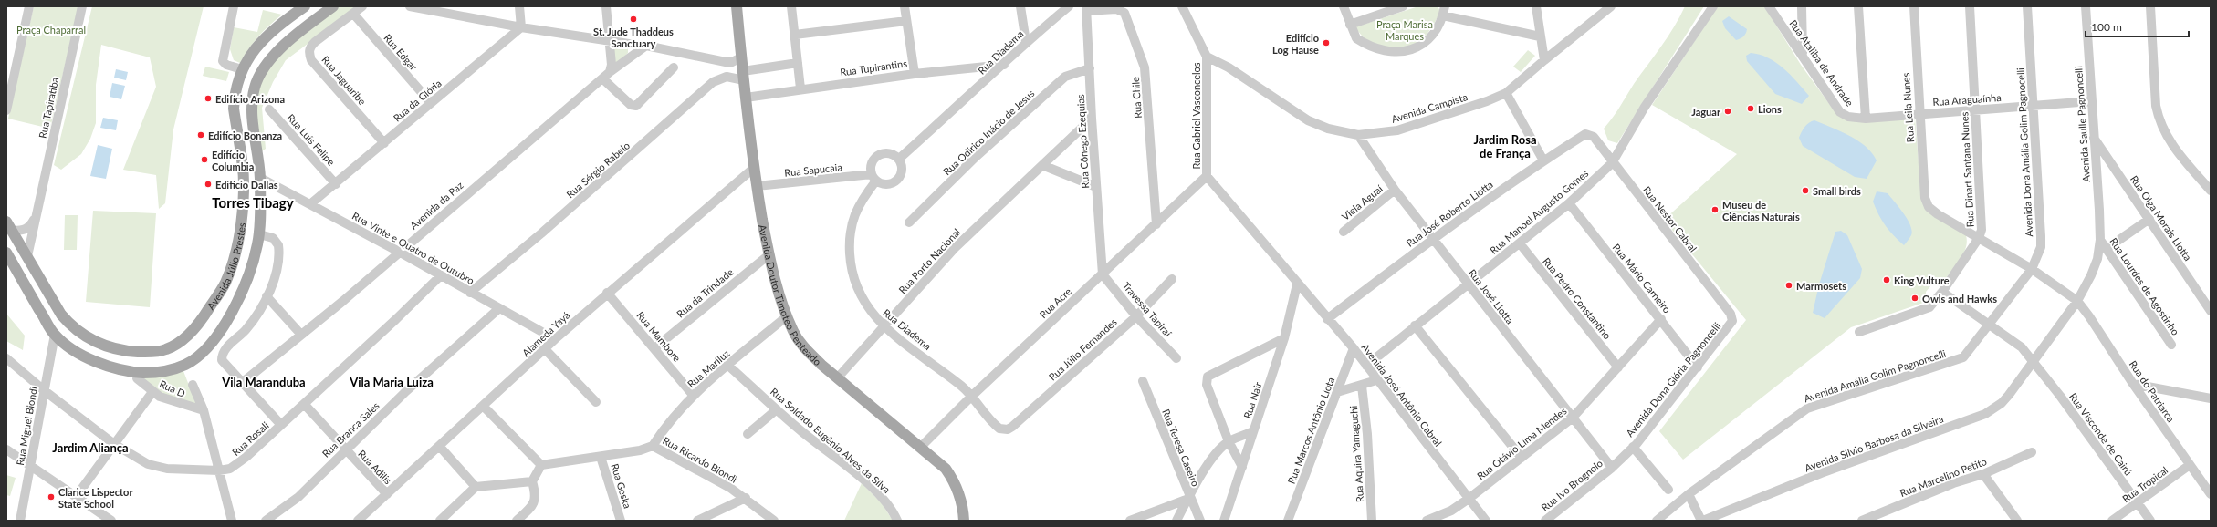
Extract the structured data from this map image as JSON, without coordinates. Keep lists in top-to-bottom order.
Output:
{
  "streets": {
    "main road": ["Avenida Júlio Prestes", "Avenida Doutor Timoteo Penteado"],
    "street": [
      "Rua Edgar",
      "Rua Diadema",
      "Rua Ataliba de Andrade",
      "Rua Tupirantins",
      "Rua Jaguaribe",
      "Rua Chile",
      "Rua Araguaínha",
      "Rua da Glória",
      "Rua Tapiratiba",
      "Avenida Campista",
      "Rua Leila Nunes",
      "Rua Gabriel Vasconcelos",
      "Avenida Saulle Pagnoncelli",
      "Rua Odirico Inácio de Jesus",
      "Rua Luís Felipe",
      "Rua Cônego Ezequias",
      "Avenida Dona Amália Golim Pagnocelli",
      "Rua Sérgio Rabelo",
      "Rua Sapucaia",
      "Rua Dinart Santana Nunes",
      "Viela Aguaí",
      "Avenida da Paz",
      "Rua Manoel Augusto Gomes",
      "Rua José Roberto Liotta",
      "Rua Olga Morais Liotta",
      "Rua Nestor Cabral",
      "Rua Vinte e Quatro de Outubro",
      "Rua Porto Nacional",
      "Rua Mário Carneiro",
      "Rua Lourdes de Agostinho",
      "Rua da Trindade",
      "Rua José Liotta",
      "Rua Pedro Constantino",
      "Rua Acre",
      "Travessa Tapiraí",
      "Alameda Yayá",
      "Rua Mambore",
      "Rua Júlio Fernandes",
      "Rua Mariluz",
      "Avenida Amália Golim Pagnoncelli",
      "Avenida Dona Glória Pagnoncelli",
      "Rua D",
      "Rua do Patriarca",
      "Avenida José Antônio Cabral",
      "Rua Nair",
      "Rua Miguel Biondi",
      "Rua Branca Sales",
      "Rua Marcos Antônio Liota",
      "Rua Visconde de Cairú",
      "Rua Rosali",
      "Rua Soldado Eugênio Alves da Silva",
      "Rua Otávio Lima Mendes",
      "Avenida Silvio Barbosa da Silveira",
      "Rua Teresa Caseiro",
      "Rua Aquira Yamaguchi",
      "Rua Ricardo Biondi",
      "Rua Adilis",
      "Rua Marcelino Petito",
      "Rua Tropical",
      "Rua Ivo Brognolo",
      "Rua Geska"
    ]
  },
  "crossings": [
    ["Rua Edgar", "Rua Jaguaribe"],
    ["Rua Edgar", "Rua da Glória"],
    ["Rua Diadema", "Rua Tupirantins"],
    ["Rua Diadema", "Rua Sapucaia"],
    ["Rua Diadema", "Rua Porto Nacional"],
    ["Rua Diadema", "Rua Acre"],
    ["Rua Diadema", "Rua Júlio Fernandes"],
    ["Rua Ataliba de Andrade", "Rua Araguaínha"],
    ["Rua Tupirantins", "Avenida Doutor Timoteo Penteado"],
    ["Rua Jaguaribe", "Rua da Glória"],
    ["Rua Chile", "Rua Cônego Ezequias"],
    ["Rua Chile", "Rua Acre"],
    ["Rua Araguaínha", "Rua Leila Nunes"],
    ["Rua Araguaínha", "Avenida Saulle Pagnoncelli"],
    ["Rua Araguaínha", "Avenida Dona Amália Golim Pagnocelli"],
    ["Rua Araguaínha", "Rua Dinart Santana Nunes"],
    ["Rua da Glória", "Rua Luís Felipe"],
    ["Rua da Glória", "Rua Vinte e Quatro de Outubro"],
    ["Rua Tapiratiba", "Avenida Júlio Prestes"],
    ["Avenida Campista", "Rua Gabriel Vasconcelos"],
    ["Avenida Campista", "Rua José Liotta"],
    ["Rua Leila Nunes", "Rua do Patriarca"],
    ["Rua Gabriel Vasconcelos", "Rua Acre"],
    ["Rua Gabriel Vasconcelos", "Avenida José Antônio Cabral"],
    ["Rua Gabriel Vasconcelos", "Rua Nair"],
    ["Avenida Saulle Pagnoncelli", "Rua Olga Morais Liotta"],
    ["Avenida Saulle Pagnoncelli", "Rua Lourdes de Agostinho"],
    ["Avenida Saulle Pagnoncelli", "Rua do Patriarca"],
    ["Avenida Saulle Pagnoncelli", "Avenida Silvio Barbosa da Silveira"],
    ["Rua Odirico Inácio de Jesus", "Rua Cônego Ezequias"],
    ["Rua Cônego Ezequias", "Rua Porto Nacional"],
    ["Rua Cônego Ezequias", "Rua Acre"],
    ["Rua Cônego Ezequias", "Travessa Tapiraí"],
    ["Avenida Dona Amália Golim Pagnocelli", "Avenida Amália Golim Pagnoncelli"],
    ["Avenida Dona Amália Golim Pagnocelli", "Rua do Patriarca"],
    ["Avenida Dona Amália Golim Pagnocelli", "Rua Visconde de Cairú"],
    ["Rua Sérgio Rabelo", "Rua Vinte e Quatro de Outubro"],
    ["Rua Sapucaia", "Avenida Doutor Timoteo Penteado"],
    ["Rua Dinart Santana Nunes", "Rua do Patriarca"],
    ["Rua Dinart Santana Nunes", "Rua Visconde de Cairú"],
    ["Viela Aguaí", "Rua José Liotta"],
    ["Avenida da Paz", "Rua Vinte e Quatro de Outubro"],
    ["Rua Manoel Augusto Gomes", "Rua Nestor Cabral"],
    ["Rua Manoel Augusto Gomes", "Rua Mário Carneiro"],
    ["Rua Manoel Augusto Gomes", "Rua José Liotta"],
    ["Rua Manoel Augusto Gomes", "Rua Pedro Constantino"],
    ["Rua Manoel Augusto Gomes", "Avenida José Antônio Cabral"],
    ["Rua José Roberto Liotta", "Rua Nestor Cabral"],
    ["Rua José Roberto Liotta", "Rua José Liotta"],
    ["Rua José Roberto Liotta", "Avenida José Antônio Cabral"],
    ["Rua Nestor Cabral", "Avenida Dona Glória Pagnoncelli"],
    ["Rua Vinte e Quatro de Outubro", "Avenida Júlio Prestes"],
    ["Rua Vinte e Quatro de Outubro", "Alameda Yayá"],
    ["Rua Vinte e Quatro de Outubro", "Rua Branca Sales"],
    ["Rua Vinte e Quatro de Outubro", "Rua Rosali"],
    ["Rua Porto Nacional", "Avenida Doutor Timoteo Penteado"],
    ["Avenida Júlio Prestes", "Rua Miguel Biondi"],
    ["Rua Mário Carneiro", "Avenida Dona Glória Pagnoncelli"],
    ["Rua Mário Carneiro", "Rua Otávio Lima Mendes"],
    ["Rua da Trindade", "Avenida Doutor Timoteo Penteado"],
    ["Rua da Trindade", "Rua Mambore"],
    ["Avenida Doutor Timoteo Penteado", "Rua Acre"],
    ["Avenida Doutor Timoteo Penteado", "Alameda Yayá"],
    ["Avenida Doutor Timoteo Penteado", "Rua Mariluz"],
    ["Rua José Liotta", "Avenida Dona Glória Pagnoncelli"],
    ["Rua José Liotta", "Rua Otávio Lima Mendes"],
    ["Rua José Liotta", "Rua Ivo Brognolo"],
    ["Rua Pedro Constantino", "Rua Otávio Lima Mendes"],
    ["Rua Acre", "Travessa Tapiraí"],
    ["Travessa Tapiraí", "Rua Júlio Fernandes"],
    ["Alameda Yayá", "Rua Mambore"],
    ["Alameda Yayá", "Rua Adilis"],
    ["Rua Mambore", "Rua Mariluz"],
    ["Rua Mariluz", "Rua Soldado Eugênio Alves da Silva"],
    ["Rua Mariluz", "Rua Ricardo Biondi"],
    ["Avenida Amália Golim Pagnoncelli", "Rua Visconde de Cairú"],
    ["Avenida Dona Glória Pagnoncelli", "Rua Ivo Brognolo"],
    ["Rua do Patriarca", "Avenida Silvio Barbosa da Silveira"],
    ["Rua do Patriarca", "Rua Tropical"],
    ["Avenida José Antônio Cabral", "Rua Nair"],
    ["Avenida José Antônio Cabral", "Rua Marcos Antônio Liota"],
    ["Avenida José Antônio Cabral", "Rua Otávio Lima Mendes"],
    ["Rua Miguel Biondi", "Rua Rosali"],
    ["Rua Branca Sales", "Rua Adilis"],
    ["Rua Visconde de Cairú", "Avenida Silvio Barbosa da Silveira"],
    ["Rua Visconde de Cairú", "Rua Tropical"],
    ["Rua Rosali", "Rua Adilis"],
    ["Rua Ricardo Biondi", "Rua Geska"]
  ],
  "districts": [
    "Jardim Rosa de França",
    "Torres Tibagy",
    "Vila Maranduba",
    "Vila Maria Luiza",
    "Jardim Aliança"
  ],
  "parks": ["Praça Marisa Marques", "Praça Chaparral"],
  "places": [
    "St. Jude Thaddeus Sanctuary",
    "Edifício Log Hause",
    "Edifício Arizona",
    "Lions",
    "Jaguar",
    "Edifício Bonanza",
    "Edifício Columbia",
    "Edifício Dallas",
    "Small birds",
    "Museu de Ciências Naturais",
    "King Vulture",
    "Marmosets",
    "Owls and Hawks",
    "Clarice Lispector State School"
  ],
  "scale_bar": "100 m"
}
